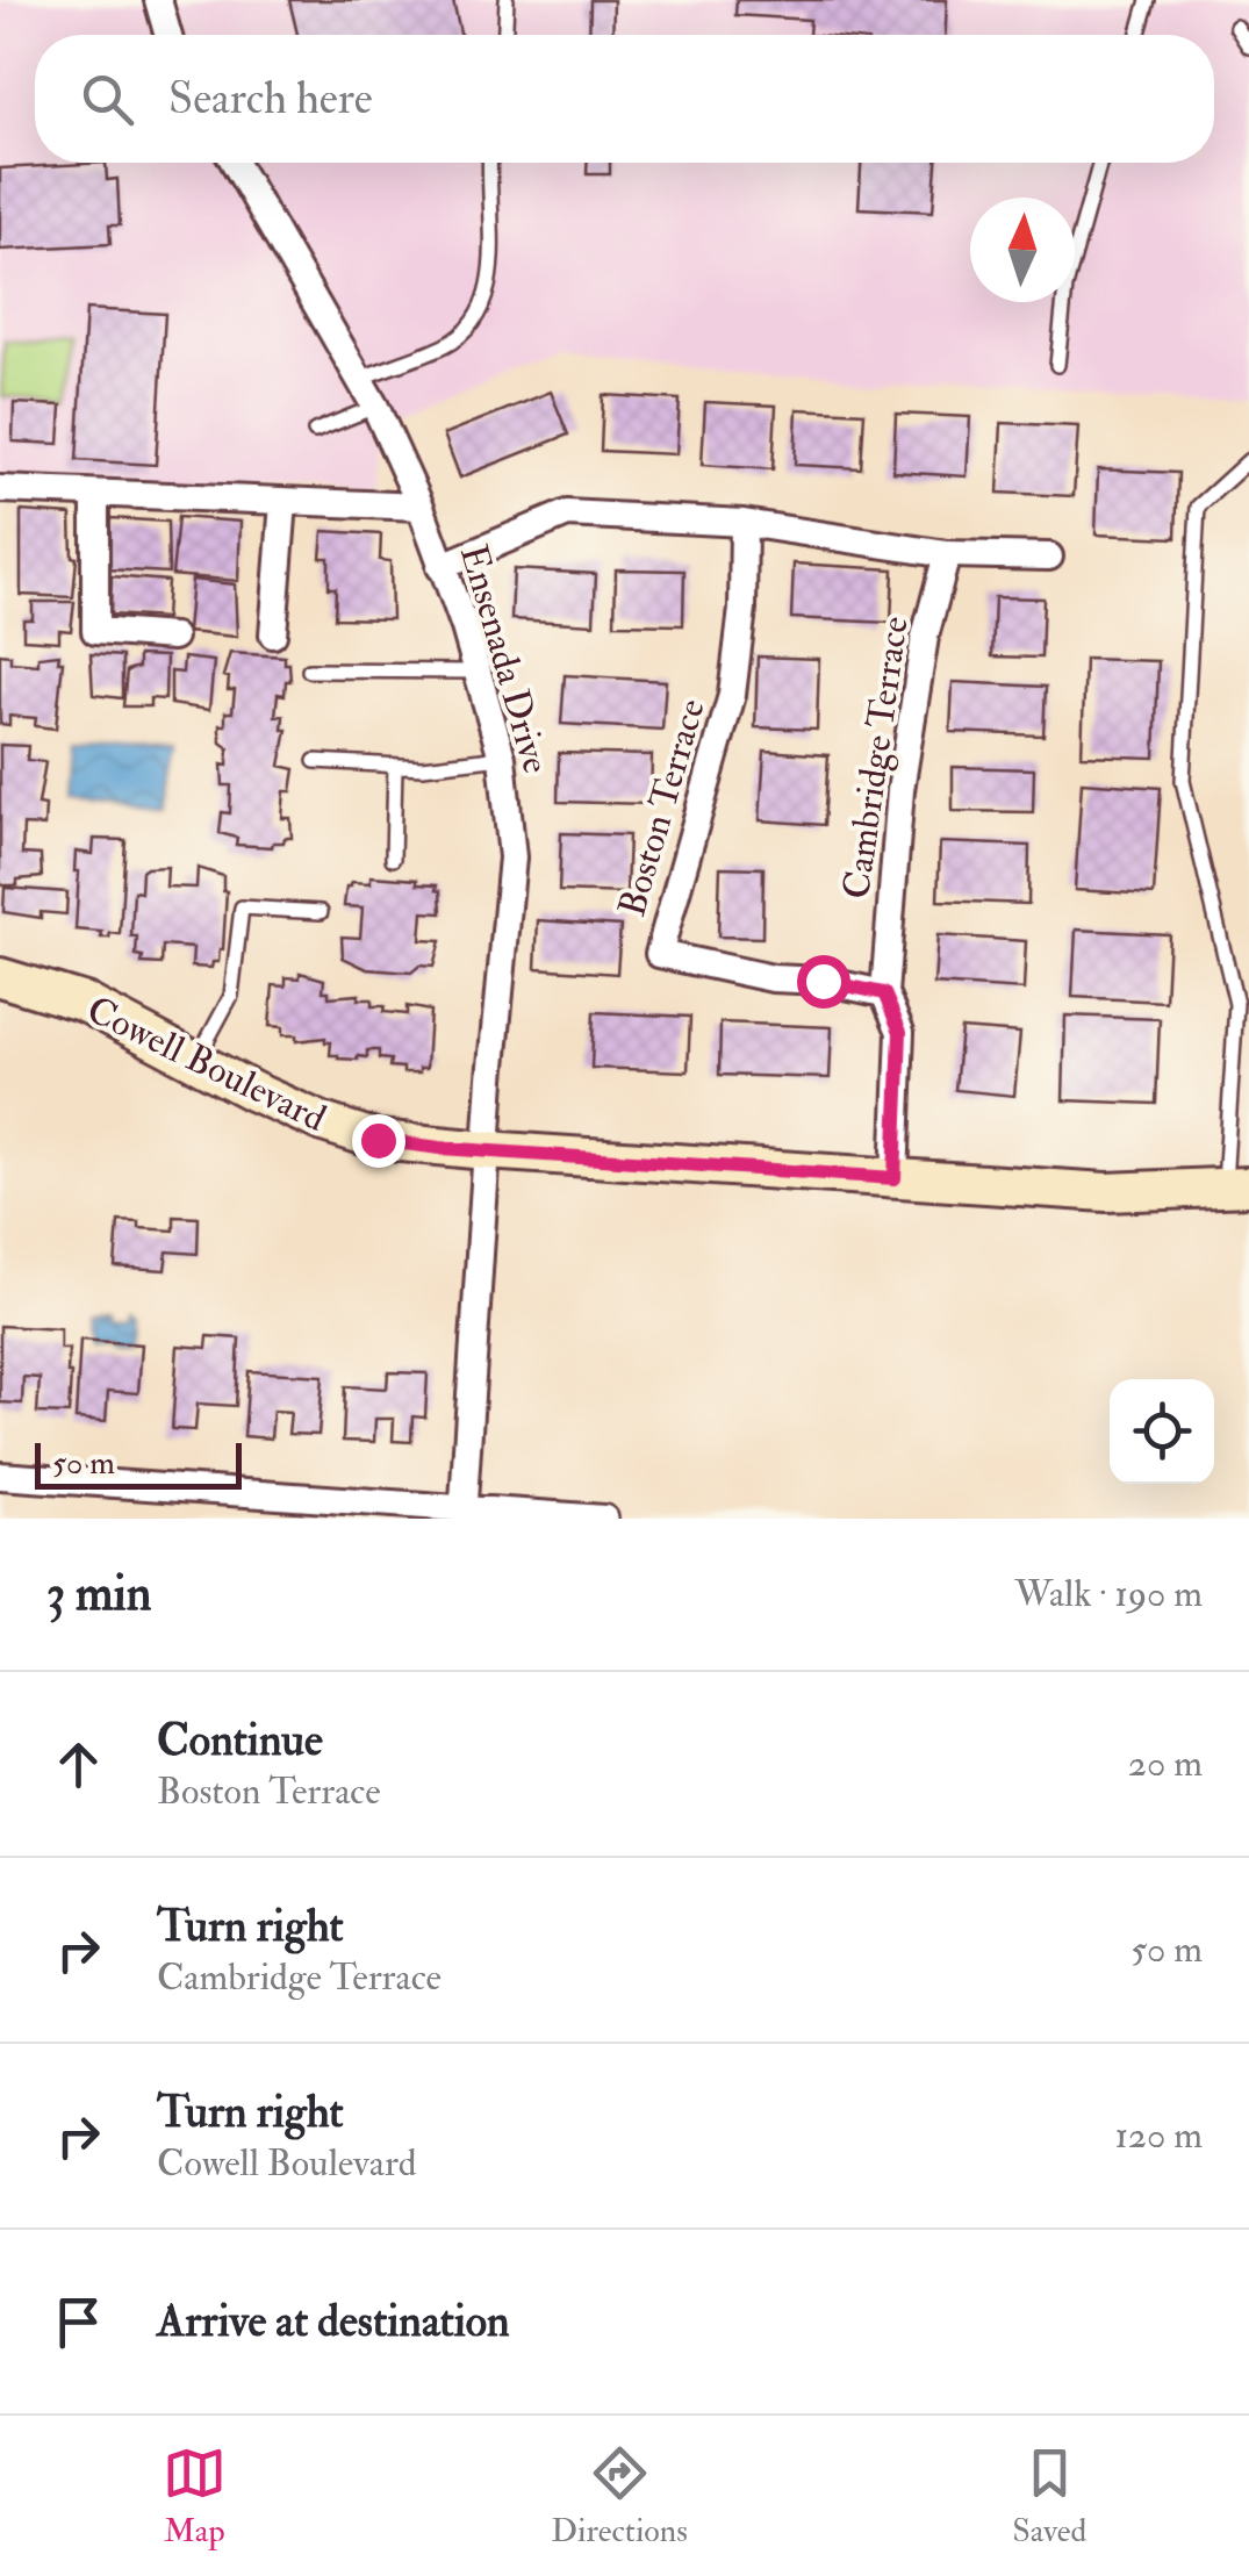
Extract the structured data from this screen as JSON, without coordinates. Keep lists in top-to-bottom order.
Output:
{
  "streets": {
    "main road": ["Cowell Boulevard"],
    "street": ["Ensenada Drive", "Cambridge Terrace", "Boston Terrace"]
  },
  "crossings": [
    ["Ensenada Drive", "Cowell Boulevard"],
    ["Cambridge Terrace", "Boston Terrace"],
    ["Cambridge Terrace", "Cowell Boulevard"]
  ],
  "scale_bar": "50 m",
  "north": "top",
  "page": {
    "search": "Search here",
    "scale": "50 m",
    "heading": ["3 min", "Walk · 190 m"],
    "list": [
      ["Continue", "Boston Terrace", "20 m"],
      ["Turn right", "Cambridge Terrace", "50 m"],
      ["Turn right", "Cowell Boulevard", "120 m"],
      "Arrive at destination"
    ],
    "nav": ["Map", "Directions", "Saved"]
  }
}
